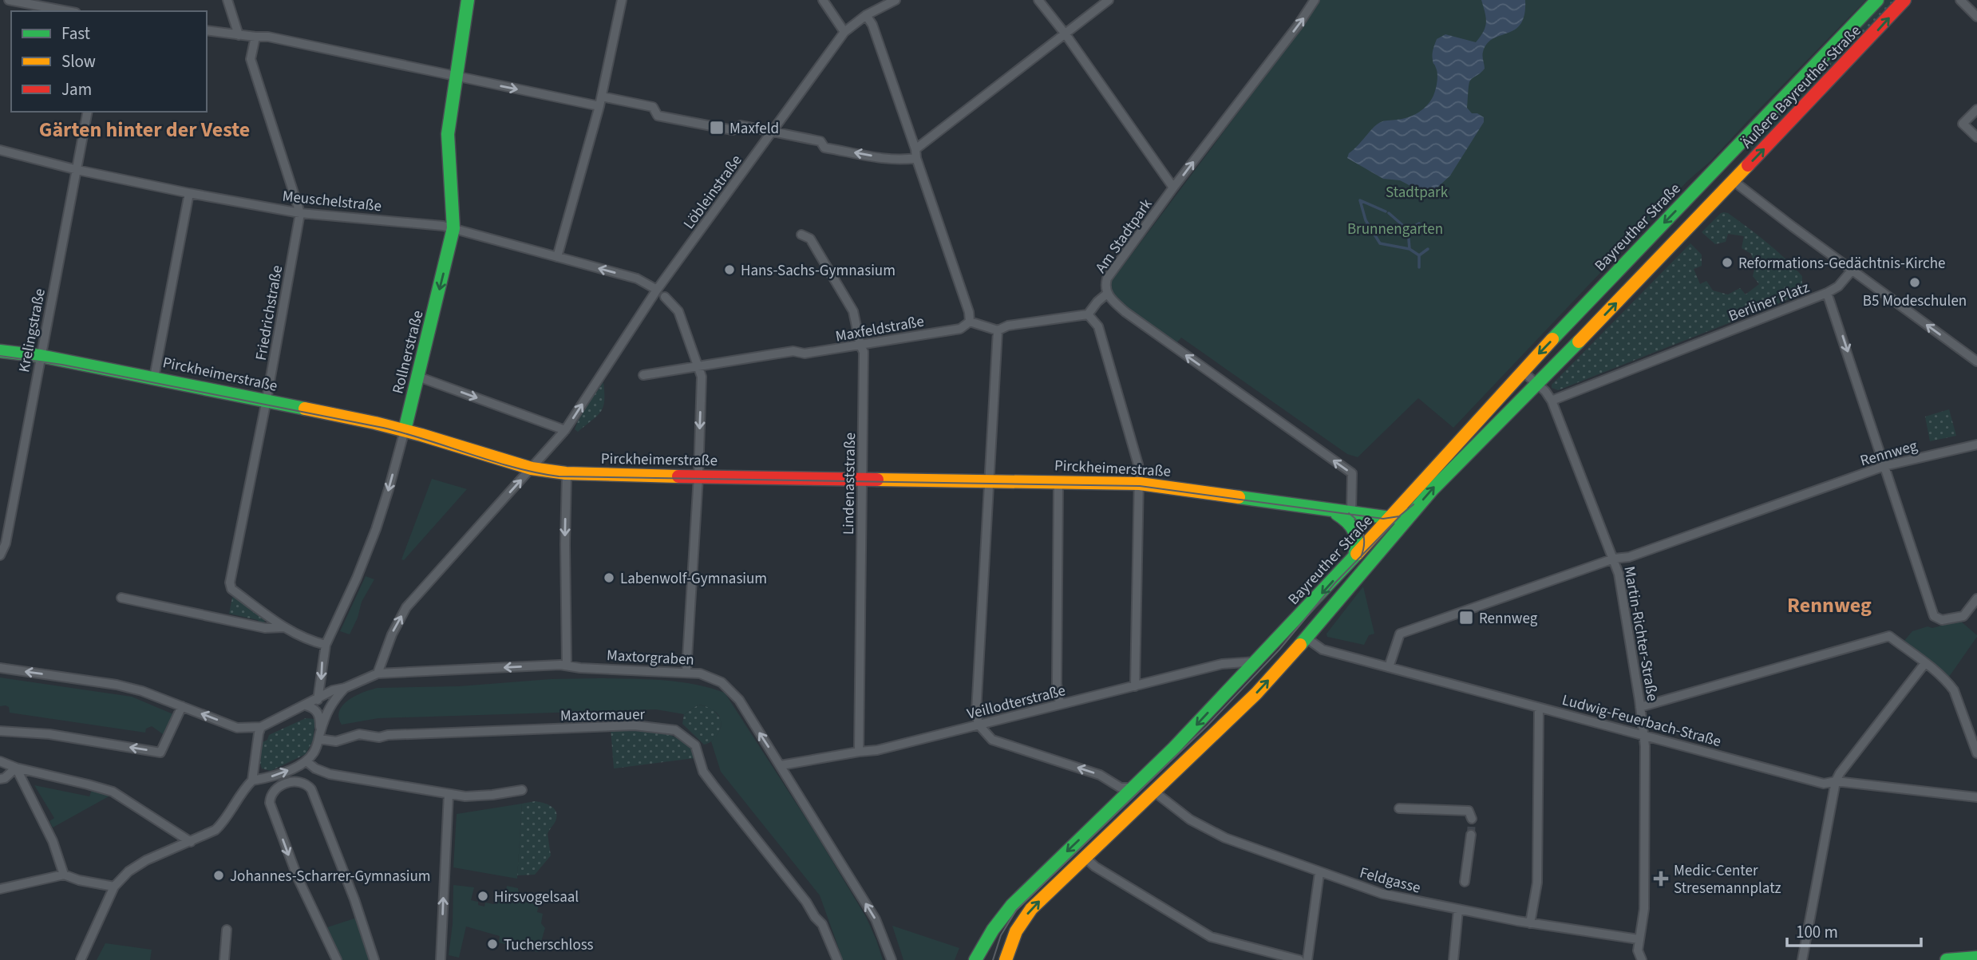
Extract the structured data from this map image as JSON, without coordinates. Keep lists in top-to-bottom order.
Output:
{
  "streets": {
    "main road": [
      "Äußere Bayreuther Straße",
      "Bayreuther Straße",
      "Rollnerstraße",
      "Pirckheimerstraße"
    ],
    "street": [
      "Löbleinstraße",
      "Meuschelstraße",
      "Am Stadtpark",
      "Berliner Platz",
      "Friedrichstraße",
      "Maxfeldstraße",
      "Krelingstraße",
      "Rennweg",
      "Lindenaststraße",
      "Martin-Richter-Straße",
      "Maxtorgraben",
      "Veillodterstraße",
      "Maxtormauer",
      "Ludwig-Feuerbach-Straße",
      "Feldgasse"
    ]
  },
  "crossings": [
    ["Äußere Bayreuther Straße", "Bayreuther Straße"],
    ["Löbleinstraße", "Meuschelstraße"],
    ["Meuschelstraße", "Friedrichstraße"],
    ["Meuschelstraße", "Krelingstraße"],
    ["Meuschelstraße", "Rollnerstraße"],
    ["Bayreuther Straße", "Pirckheimerstraße"],
    ["Bayreuther Straße", "Martin-Richter-Straße"],
    ["Bayreuther Straße", "Veillodterstraße"],
    ["Bayreuther Straße", "Ludwig-Feuerbach-Straße"],
    ["Bayreuther Straße", "Feldgasse"],
    ["Am Stadtpark", "Pirckheimerstraße"],
    ["Berliner Platz", "Martin-Richter-Straße"],
    ["Friedrichstraße", "Rollnerstraße"],
    ["Friedrichstraße", "Pirckheimerstraße"],
    ["Maxfeldstraße", "Lindenaststraße"],
    ["Krelingstraße", "Pirckheimerstraße"],
    ["Rollnerstraße", "Pirckheimerstraße"],
    ["Rollnerstraße", "Maxtorgraben"],
    ["Pirckheimerstraße", "Lindenaststraße"],
    ["Rennweg", "Martin-Richter-Straße"],
    ["Rennweg", "Ludwig-Feuerbach-Straße"],
    ["Lindenaststraße", "Veillodterstraße"],
    ["Martin-Richter-Straße", "Ludwig-Feuerbach-Straße"],
    ["Martin-Richter-Straße", "Feldgasse"],
    ["Maxtorgraben", "Veillodterstraße"]
  ],
  "one_way": ["Rollnerstraße", "Maxtorgraben"],
  "districts": ["Gärten hinter der Veste", "Rennweg"],
  "parks": ["Stadtpark", "Brunnengarten"],
  "places": {
    "transit": ["Maxfeld", "Rennweg"],
    "other": [
      "Reformations-Gedächtnis-Kirche",
      "Hans-Sachs-Gymnasium",
      "B5 Modeschulen",
      "Labenwolf-Gymnasium",
      "Johannes-Scharrer-Gymnasium",
      "Hirsvogelsaal",
      "Tucherschloss"
    ],
    "health": ["Medic-Center Stresemannplatz"]
  },
  "legend": ["Fast", "Slow", "Jam"],
  "scale_bar": "100 m"
}
